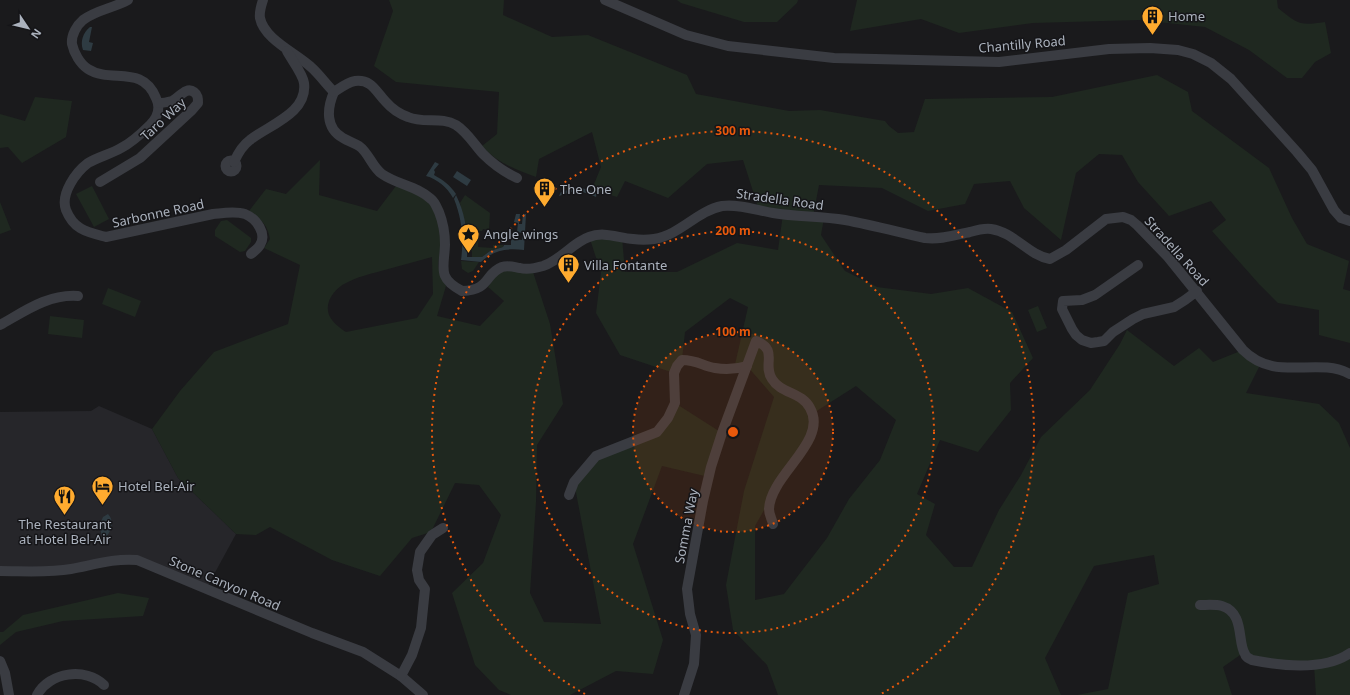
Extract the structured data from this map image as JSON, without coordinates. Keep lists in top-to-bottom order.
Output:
{
  "streets": {
    "street": [
      "Chantilly Road",
      "Taro Way",
      "Stradella Road",
      "Sarbonne Road",
      "Somma Way",
      "Stone Canyon Road"
    ]
  },
  "crossings": [
    ["Taro Way", "Sarbonne Road"]
  ],
  "places": {
    "building": ["Home", "The One", "Villa Fontante"],
    "place": ["Angle wings"],
    "hotel": ["Hotel Bel-Air"],
    "restaurant": ["The Restaurant at Hotel Bel-Air"]
  },
  "north": "bottom right",
  "rings": ["300 m", "200 m", "100 m"]
}
